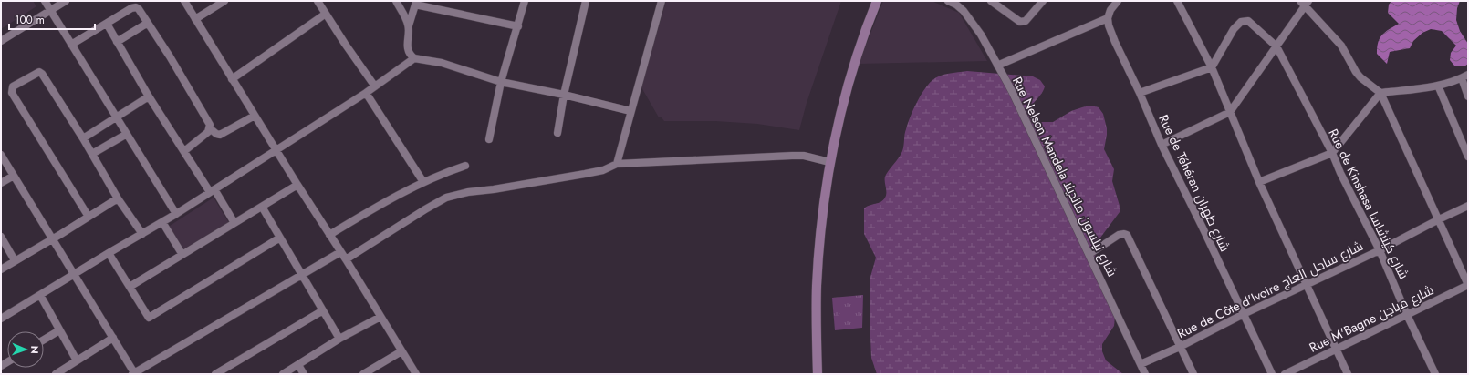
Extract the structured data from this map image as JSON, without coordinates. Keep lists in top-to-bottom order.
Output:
{
  "streets": {
    "street": [
      "Rue Nelson Mandela شارع نيلسون مانديلا",
      "Rue de Téhéran شارع طهران",
      "Rue de Kinshasa شارع كينشاسا",
      "Rue de Côte d'Ivoire شارع ساحل العاج",
      "Rue M'Bagne شارع مباجن"
    ]
  },
  "crossings": [
    ["Rue Nelson Mandela شارع نيلسون مانديلا", "Rue de Côte d'Ivoire شارع ساحل العاج"],
    ["Rue de Téhéran شارع طهران", "Rue de Côte d'Ivoire شارع ساحل العاج"],
    ["Rue de Kinshasa شارع كينشاسا", "Rue de Côte d'Ivoire شارع ساحل العاج"],
    ["Rue de Kinshasa شارع كينشاسا", "Rue M'Bagne شارع مباجن"]
  ],
  "scale_bar": "100 m",
  "north": "right"
}
